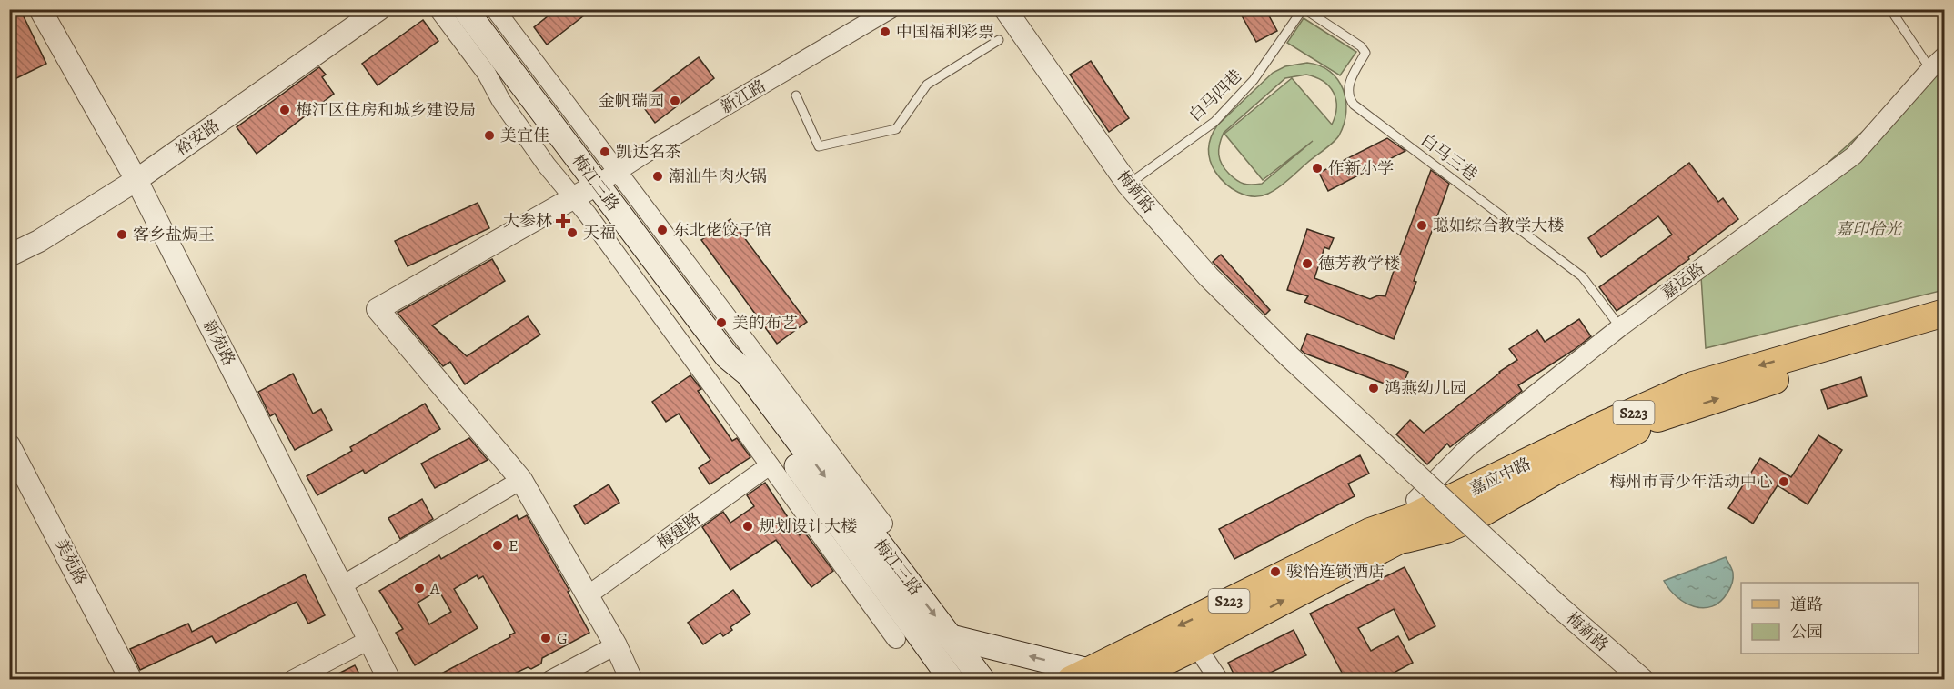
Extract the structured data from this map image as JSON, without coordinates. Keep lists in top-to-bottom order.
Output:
{
  "streets": {
    "main road": ["梅江三路", "S223", "嘉应中路"],
    "street": [
      "新江路",
      "裕安路",
      "梅新路",
      "嘉运路",
      "新苑路",
      "梅建路",
      "美苑路"
    ],
    "lane": ["白马四巷", "白马三巷"]
  },
  "crossings": [
    ["白马四巷", "白马三巷"],
    ["白马四巷", "梅新路"],
    ["新江路", "梅江三路"],
    ["裕安路", "新苑路"],
    ["白马三巷", "嘉运路"]
  ],
  "parks": ["嘉印拾光"],
  "places": {
    "other": [
      "中国福利彩票",
      "金帆瑞园",
      "梅江区住房和城乡建设局",
      "美宜佳",
      "凯达名茶",
      "作新小学",
      "潮汕牛肉火锅",
      "聪如综合教学大楼",
      "东北佬饺子馆",
      "天福",
      "客乡盐焗王",
      "德芳教学楼",
      "美的布艺",
      "鸿燕幼儿园",
      "梅州市青少年活动中心",
      "规划设计大楼",
      "E",
      "骏怡连锁酒店",
      "A",
      "G"
    ],
    "health": ["大参林"]
  },
  "legend": ["道路", "公园"]
}
